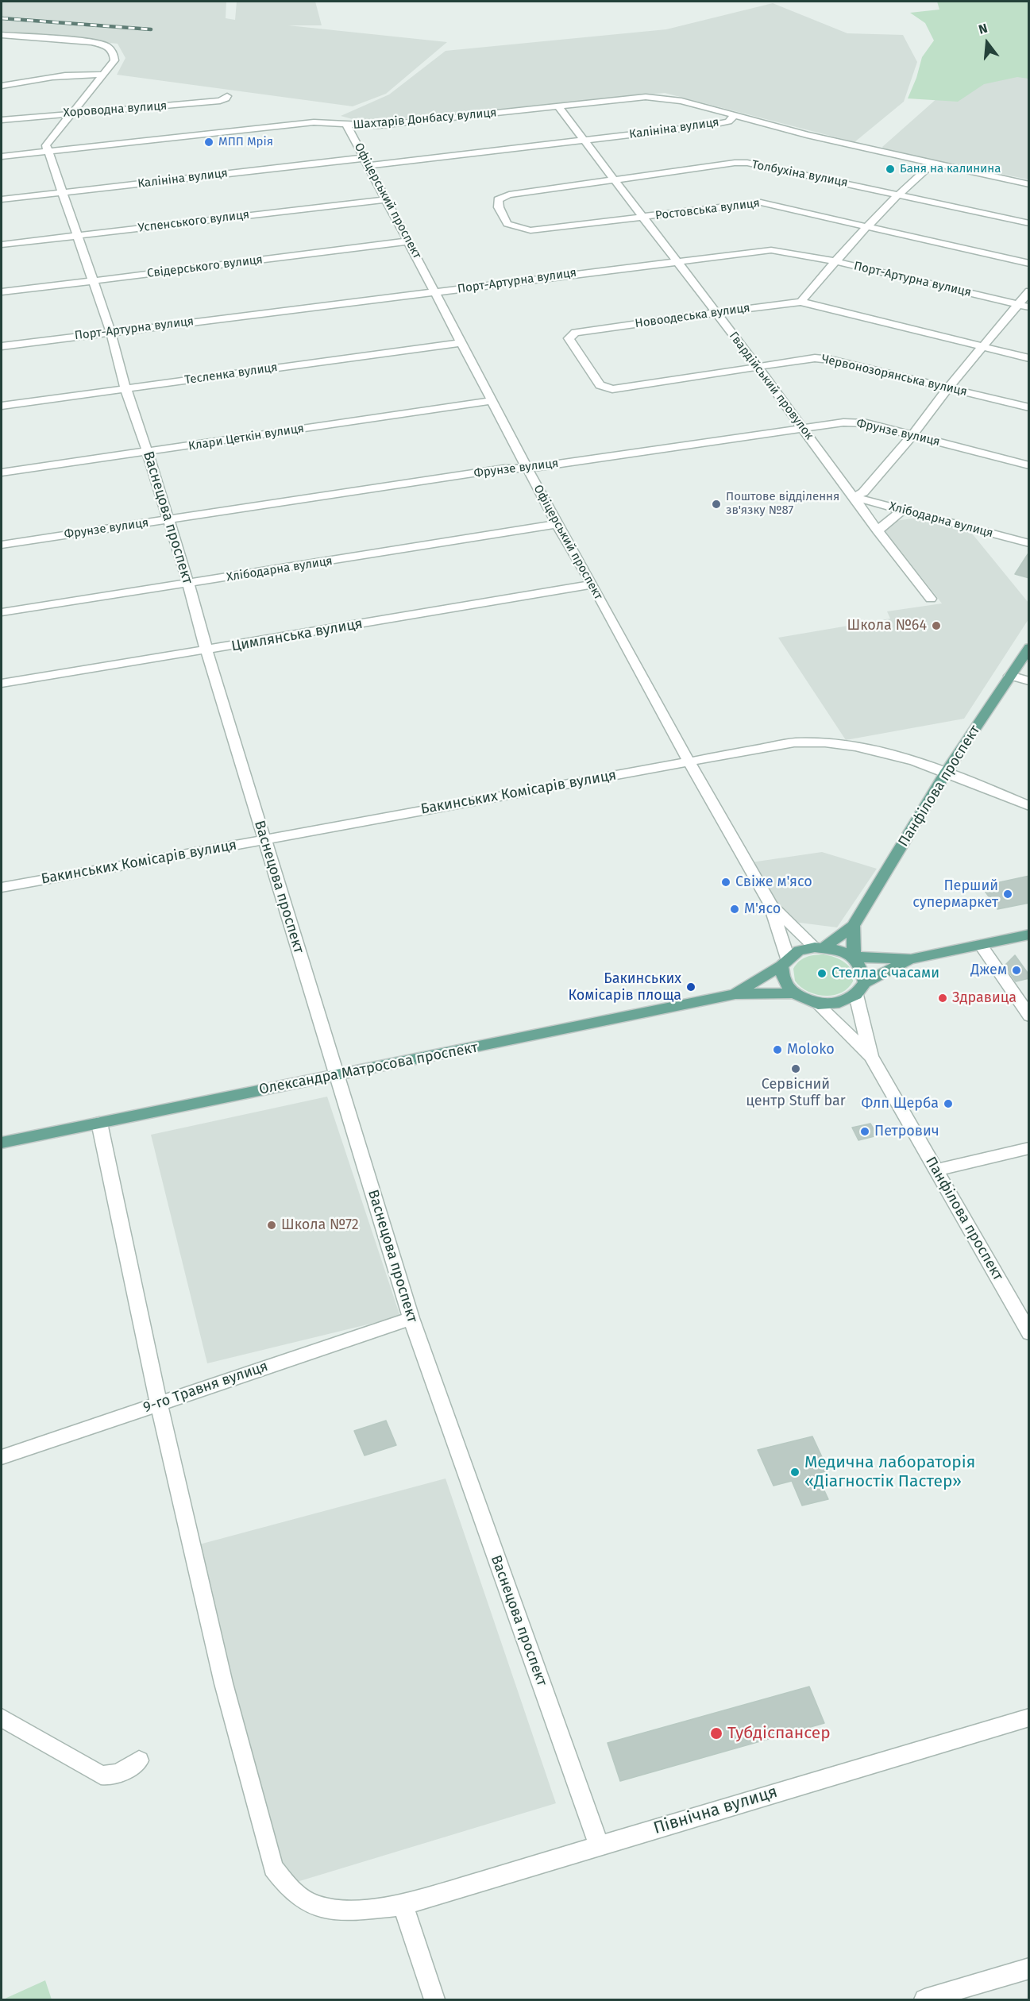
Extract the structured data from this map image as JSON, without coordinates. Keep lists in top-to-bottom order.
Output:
{
  "streets": {
    "main road": ["Панфілова проспект", "Олександра Матросова проспект"],
    "street": [
      "Хороводна вулиця",
      "Шахтарів Донбасу вулиця",
      "Калініна вулиця",
      "Толбухіна вулиця",
      "Офіцерський проспект",
      "Ростовська вулиця",
      "Успенського вулиця",
      "Свідерського вулиця",
      "Порт-Артурна вулиця",
      "Новоодеська вулиця",
      "Тесленка вулиця",
      "Червонозорянська вулиця",
      "Гвардійський провулок",
      "Фрунзе вулиця",
      "Клари Цеткін вулиця",
      "Васнецова проспект",
      "Хлібодарна вулиця",
      "Цимлянська вулиця",
      "Бакинських Комісарів вулиця",
      "9-го Травня вулиця",
      "Північна вулиця"
    ]
  },
  "crossings": [
    ["Шахтарів Донбасу вулиця", "Калініна вулиця"],
    ["Шахтарів Донбасу вулиця", "Офіцерський проспект"],
    ["Шахтарів Донбасу вулиця", "Гвардійський провулок"],
    ["Шахтарів Донбасу вулиця", "Васнецова проспект"],
    ["Калініна вулиця", "Офіцерський проспект"],
    ["Калініна вулиця", "Гвардійський провулок"],
    ["Калініна вулиця", "Васнецова проспект"],
    ["Толбухіна вулиця", "Ростовська вулиця"],
    ["Толбухіна вулиця", "Гвардійський провулок"],
    ["Офіцерський проспект", "Успенського вулиця"],
    ["Офіцерський проспект", "Свідерського вулиця"],
    ["Офіцерський проспект", "Порт-Артурна вулиця"],
    ["Офіцерський проспект", "Тесленка вулиця"],
    ["Офіцерський проспект", "Фрунзе вулиця"],
    ["Офіцерський проспект", "Клари Цеткін вулиця"],
    ["Офіцерський проспект", "Хлібодарна вулиця"],
    ["Офіцерський проспект", "Цимлянська вулиця"],
    ["Офіцерський проспект", "Бакинських Комісарів вулиця"],
    ["Ростовська вулиця", "Гвардійський провулок"],
    ["Успенського вулиця", "Васнецова проспект"],
    ["Свідерського вулиця", "Васнецова проспект"],
    ["Порт-Артурна вулиця", "Гвардійський провулок"],
    ["Порт-Артурна вулиця", "Васнецова проспект"],
    ["Новоодеська вулиця", "Червонозорянська вулиця"],
    ["Новоодеська вулиця", "Гвардійський провулок"],
    ["Тесленка вулиця", "Васнецова проспект"],
    ["Червонозорянська вулиця", "Гвардійський провулок"],
    ["Гвардійський провулок", "Фрунзе вулиця"],
    ["Гвардійський провулок", "Хлібодарна вулиця"],
    ["Фрунзе вулиця", "Васнецова проспект"],
    ["Клари Цеткін вулиця", "Васнецова проспект"],
    ["Васнецова проспект", "Хлібодарна вулиця"],
    ["Васнецова проспект", "Цимлянська вулиця"],
    ["Васнецова проспект", "Бакинських Комісарів вулиця"],
    ["Васнецова проспект", "Олександра Матросова проспект"],
    ["Васнецова проспект", "9-го Травня вулиця"],
    ["Васнецова проспект", "Північна вулиця"],
    ["Панфілова проспект", "Бакинських Комісарів вулиця"],
    ["Олександра Матросова проспект", "Північна вулиця"],
    ["9-го Травня вулиця", "Північна вулиця"]
  ],
  "places": [
    "МПП Мрія",
    "Баня на калинина",
    "Поштове відділення зв'язку №87",
    "Школа №64",
    "Свіже м'ясо",
    "Перший супермаркет",
    "М'ясо",
    "Джем",
    "Стелла с часами",
    "Бакинських Комісарів площа",
    "Здравица",
    "Moloko",
    "Сервісний центр Stuff bar",
    "Флп Щерба",
    "Петрович",
    "Школа №72",
    "Медична лабораторія «Діагностік Пастер»",
    "Тубдіспансер"
  ],
  "north": "top"
}
